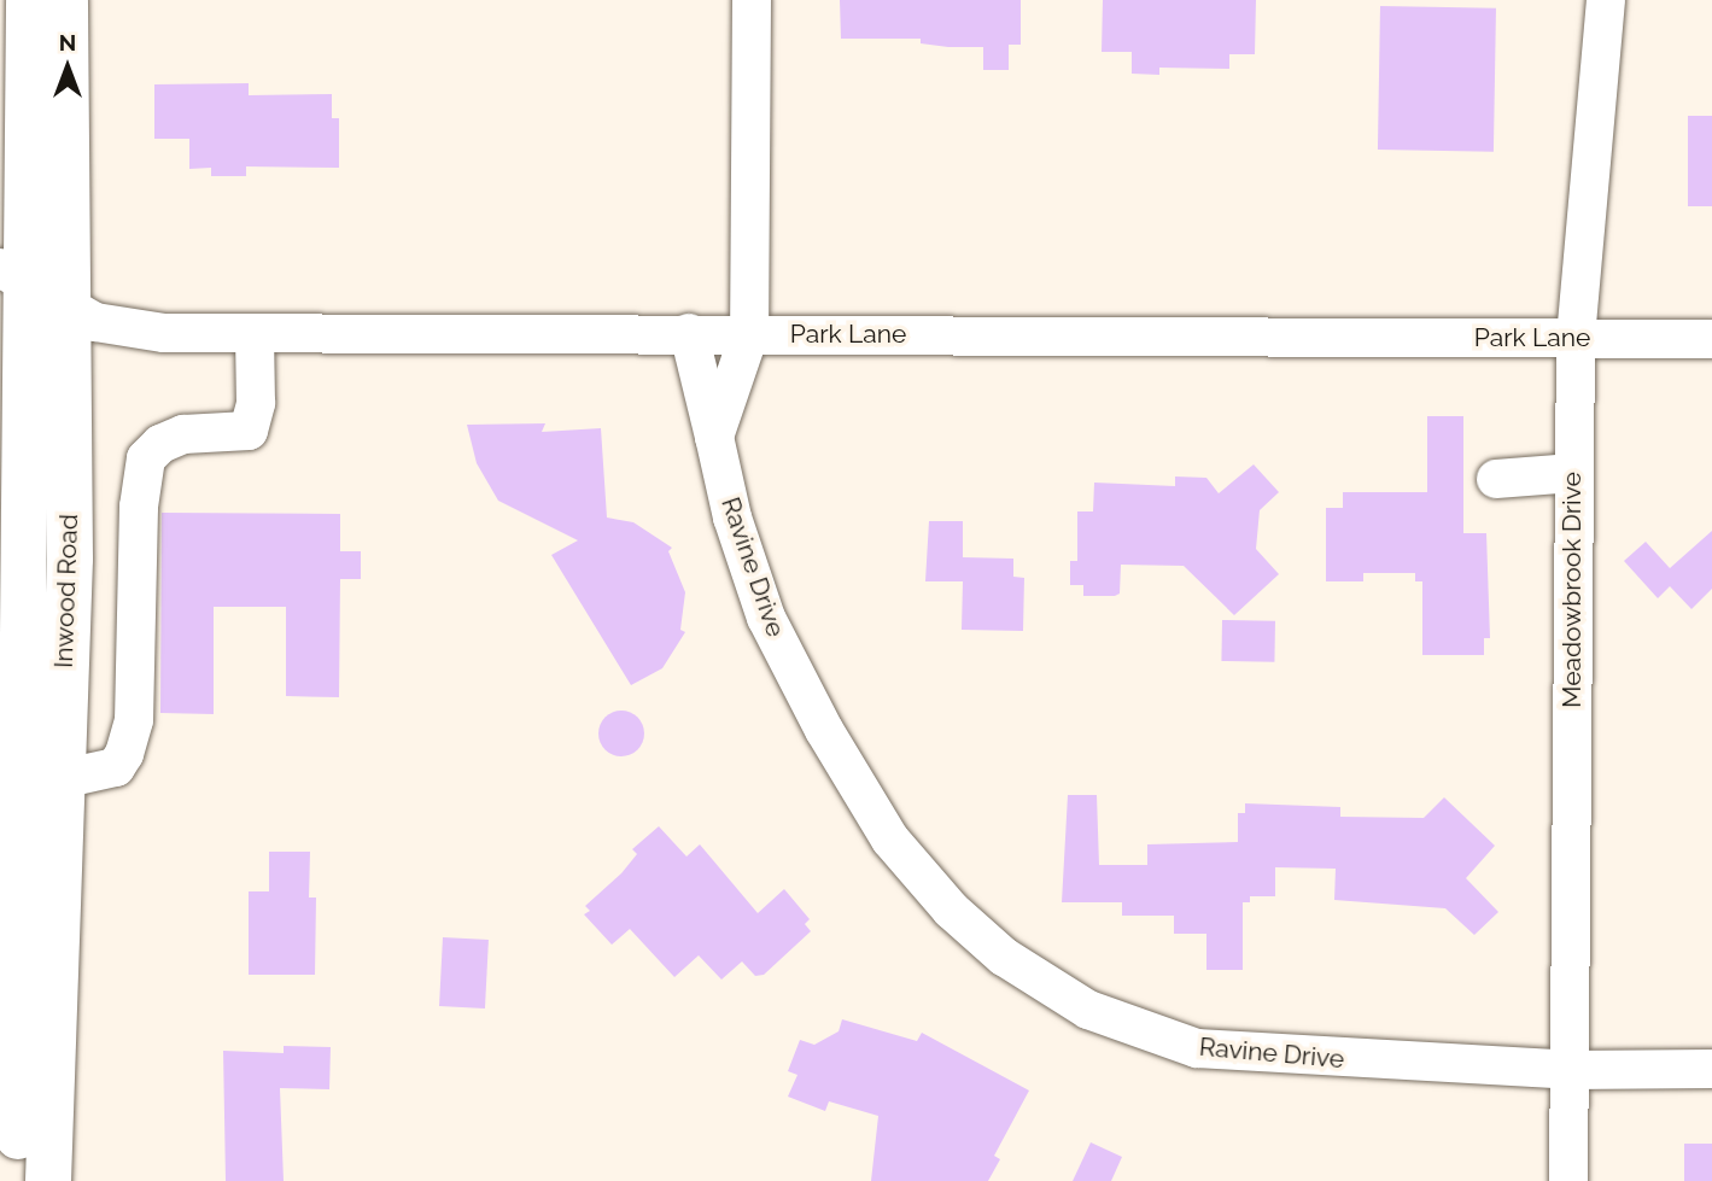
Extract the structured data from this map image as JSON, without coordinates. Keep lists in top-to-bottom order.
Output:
{
  "streets": {
    "main road": ["Inwood Road"],
    "street": ["Park Lane", "Ravine Drive", "Meadowbrook Drive"]
  },
  "crossings": [
    ["Park Lane", "Ravine Drive"],
    ["Park Lane", "Meadowbrook Drive"],
    ["Park Lane", "Inwood Road"],
    ["Ravine Drive", "Meadowbrook Drive"]
  ],
  "north": "top"
}
